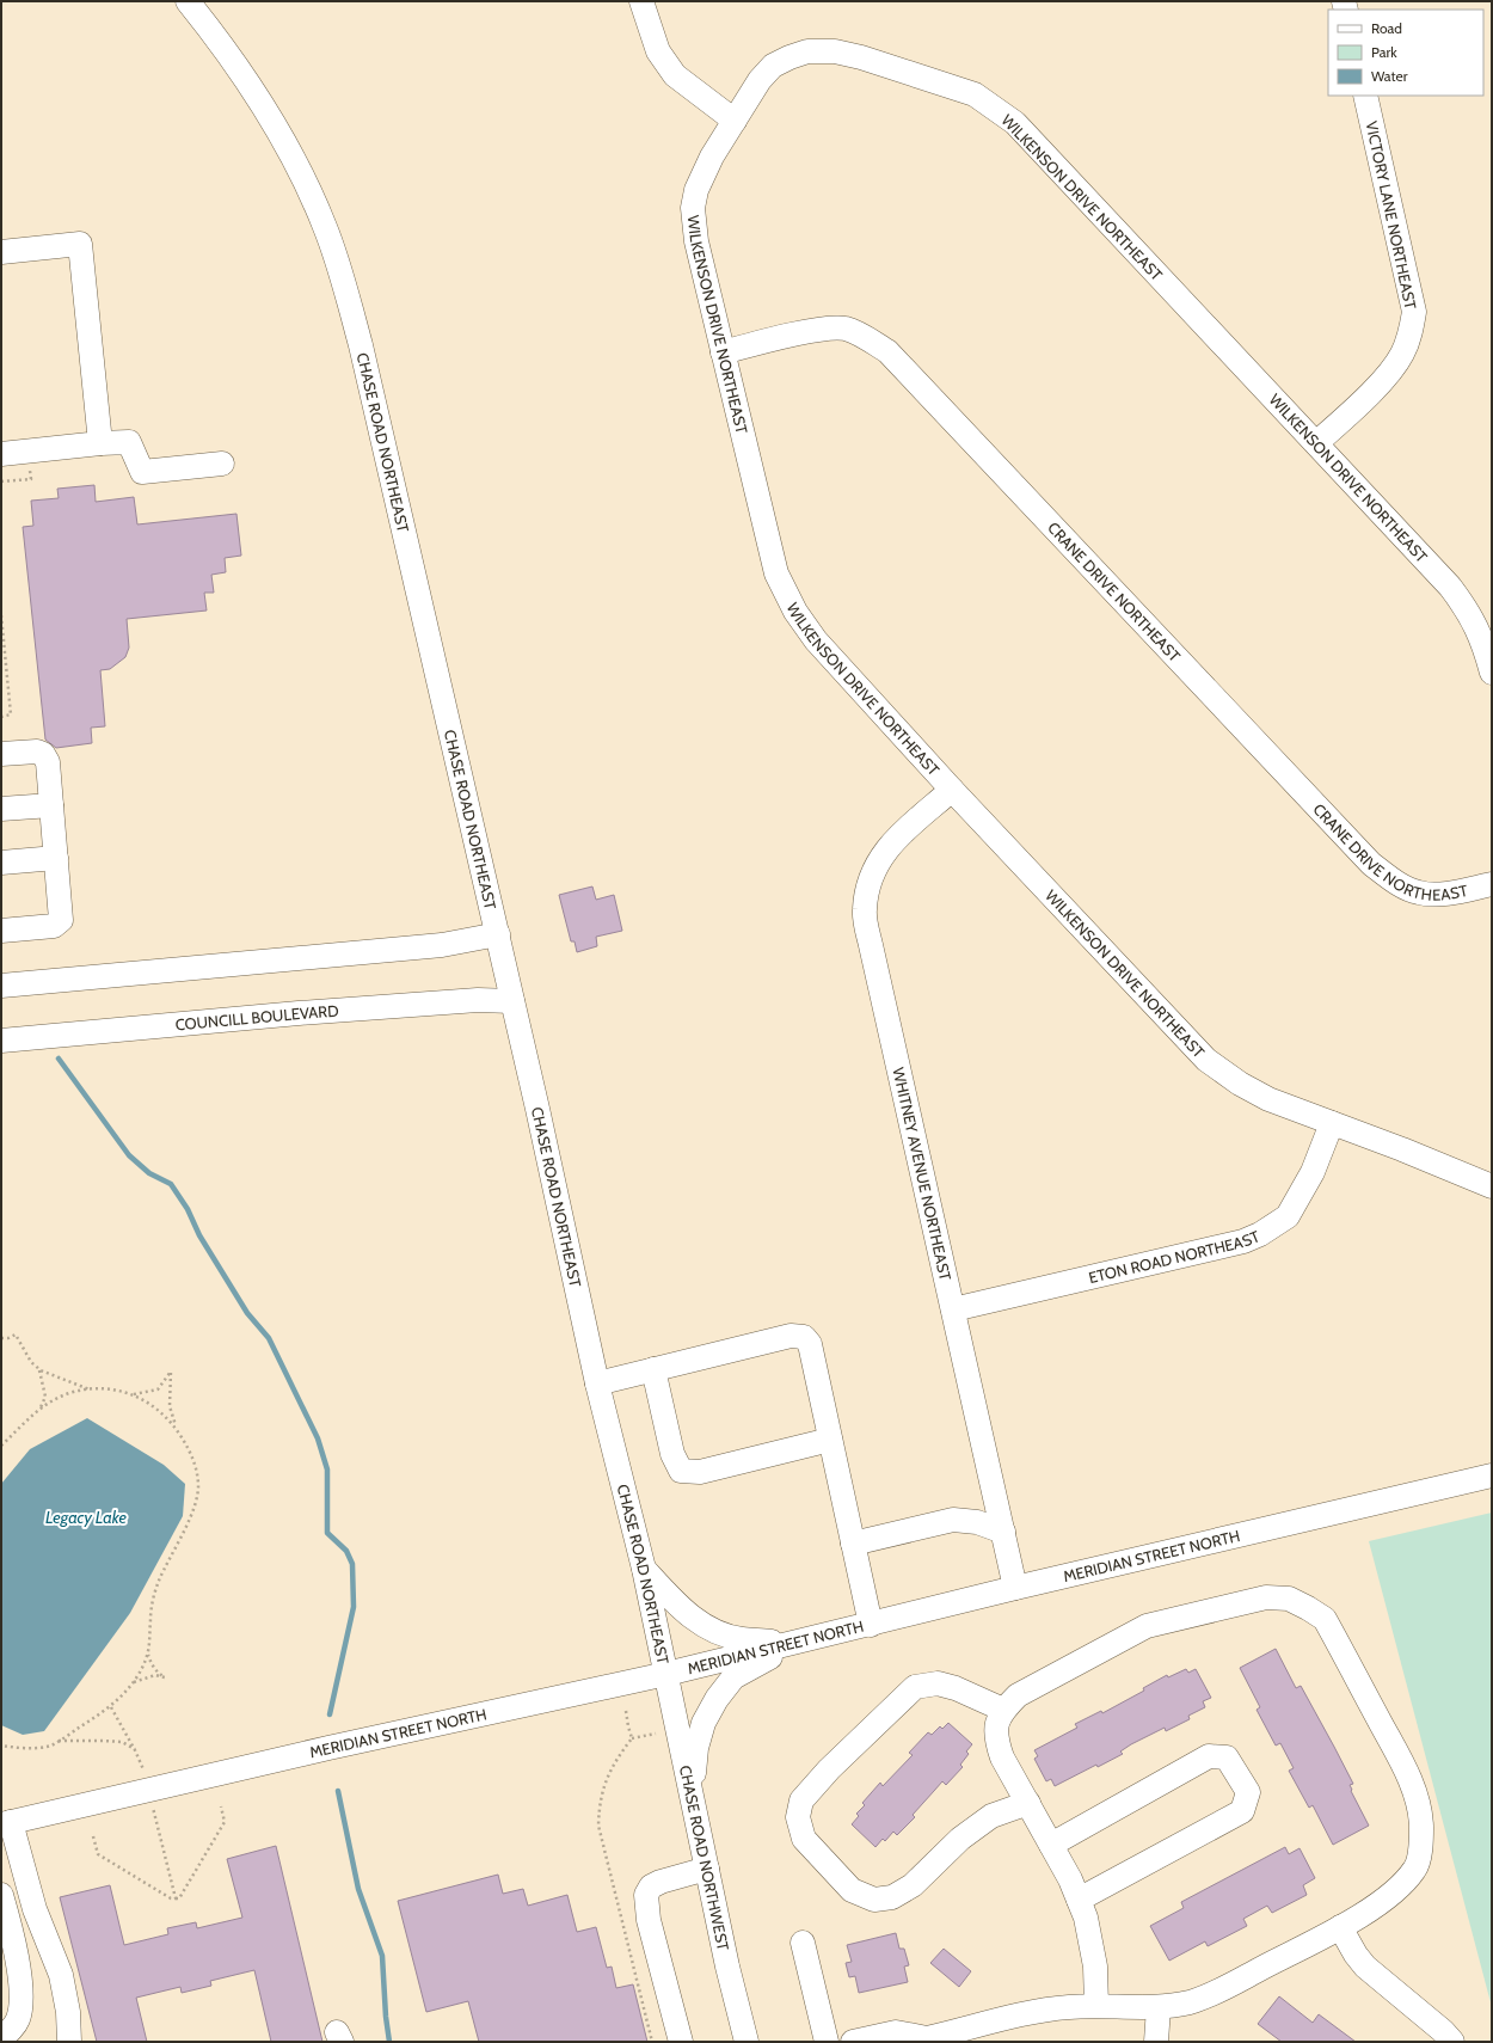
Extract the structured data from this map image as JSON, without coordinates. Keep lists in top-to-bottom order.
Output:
{
  "streets": {
    "street": [
      "WILKENSON DRIVE NORTHEAST",
      "VICTORY LANE NORTHEAST",
      "CHASE ROAD NORTHEAST",
      "CRANE DRIVE NORTHEAST",
      "COUNCILL BOULEVARD",
      "WHITNEY AVENUE NORTHEAST",
      "ETON ROAD NORTHEAST",
      "MERIDIAN STREET NORTH",
      "CHASE ROAD NORTHWEST"
    ]
  },
  "crossings": [
    ["WILKENSON DRIVE NORTHEAST", "VICTORY LANE NORTHEAST"],
    ["WILKENSON DRIVE NORTHEAST", "CRANE DRIVE NORTHEAST"],
    ["WILKENSON DRIVE NORTHEAST", "WHITNEY AVENUE NORTHEAST"],
    ["WILKENSON DRIVE NORTHEAST", "ETON ROAD NORTHEAST"],
    ["CHASE ROAD NORTHEAST", "COUNCILL BOULEVARD"],
    ["CHASE ROAD NORTHEAST", "MERIDIAN STREET NORTH"],
    ["CHASE ROAD NORTHEAST", "CHASE ROAD NORTHWEST"],
    ["WHITNEY AVENUE NORTHEAST", "ETON ROAD NORTHEAST"],
    ["WHITNEY AVENUE NORTHEAST", "MERIDIAN STREET NORTH"],
    ["MERIDIAN STREET NORTH", "CHASE ROAD NORTHWEST"]
  ],
  "water": ["Legacy Lake"],
  "legend": ["Road", "Park", "Water"]
}
